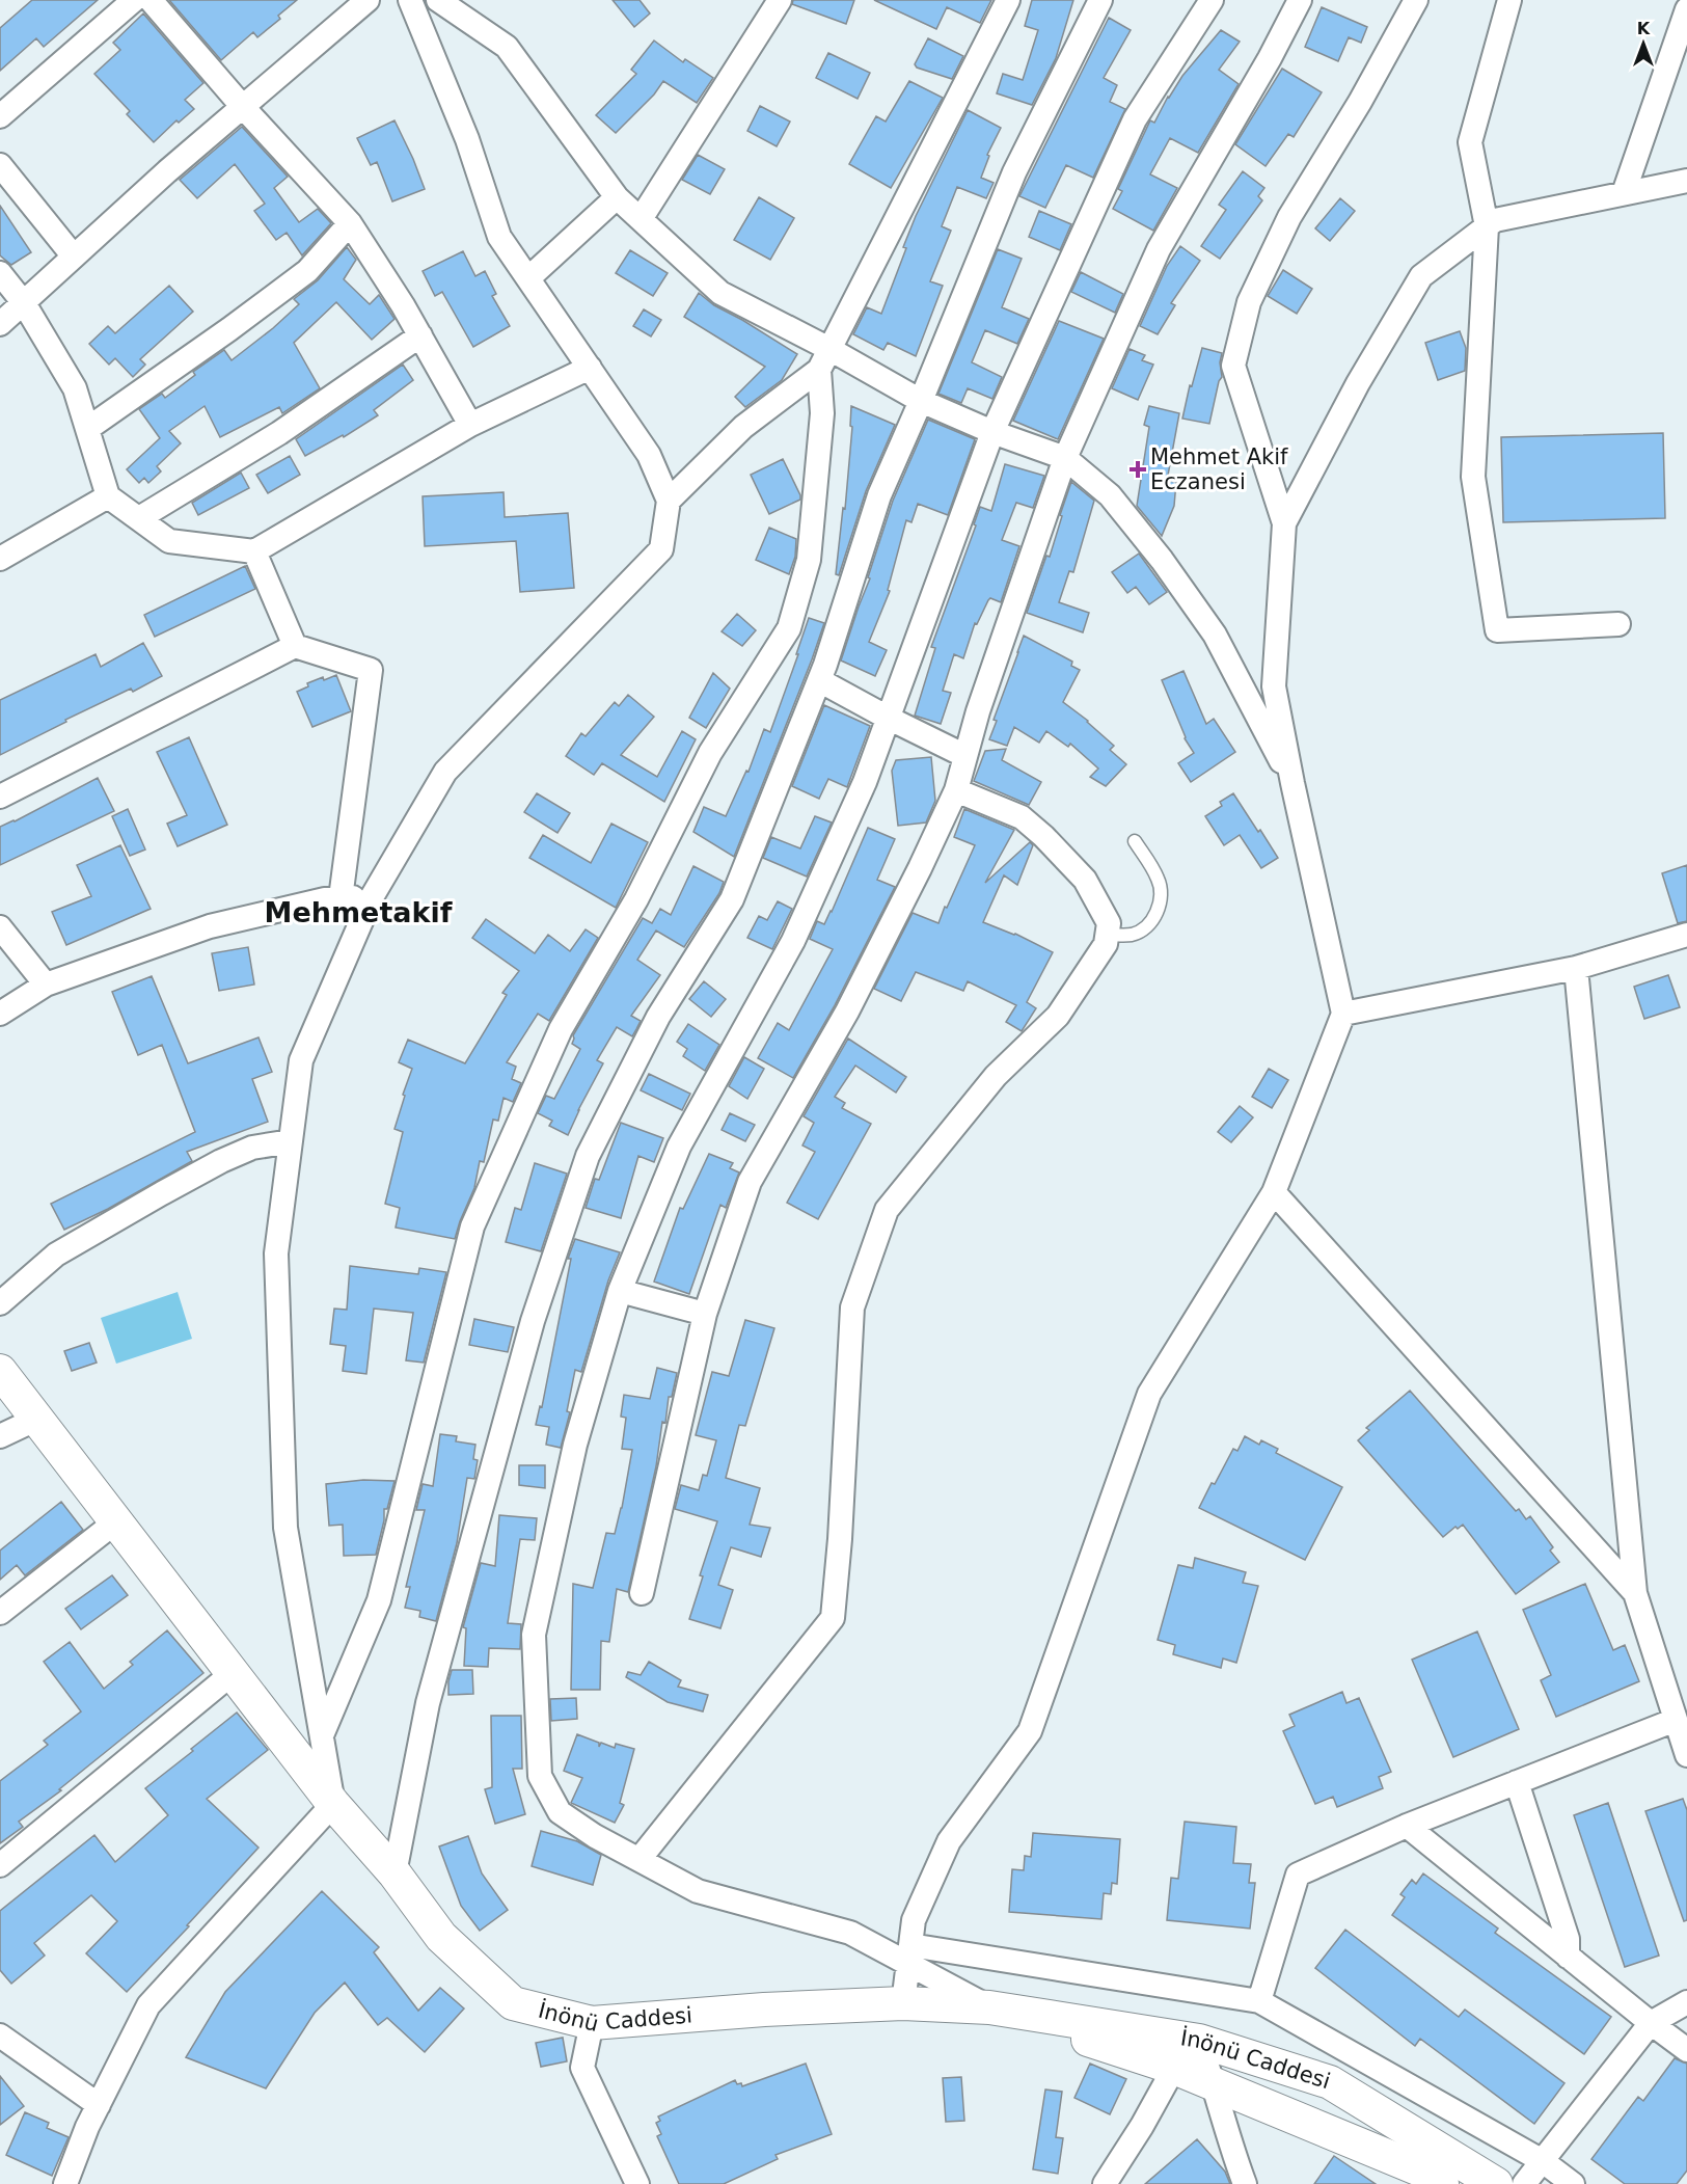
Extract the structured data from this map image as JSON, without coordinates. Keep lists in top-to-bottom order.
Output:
{
  "streets": {
    "main road": ["İnönü Caddesi"]
  },
  "districts": ["Mehmetakif"],
  "places": {
    "health": ["Mehmet Akif Eczanesi"]
  },
  "north": "top"
}
